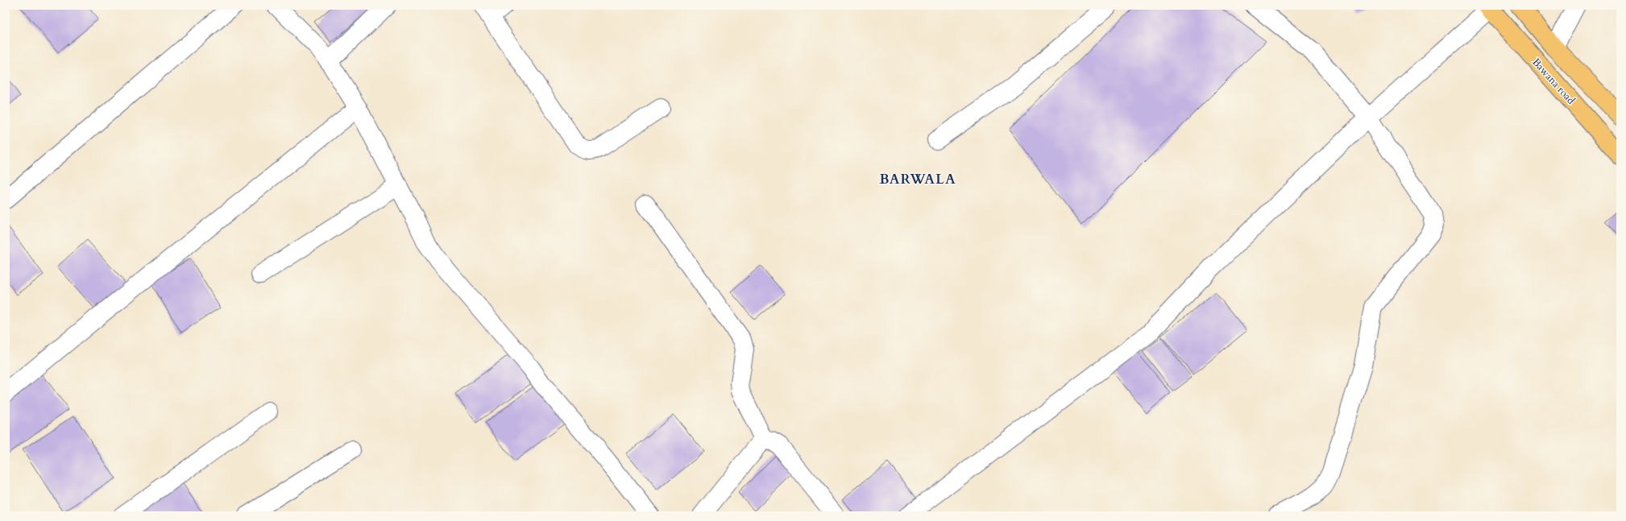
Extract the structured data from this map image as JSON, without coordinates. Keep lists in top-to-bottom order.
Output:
{
  "streets": {
    "main road": ["Bawana road"]
  },
  "districts": ["BARWALA"]
}
